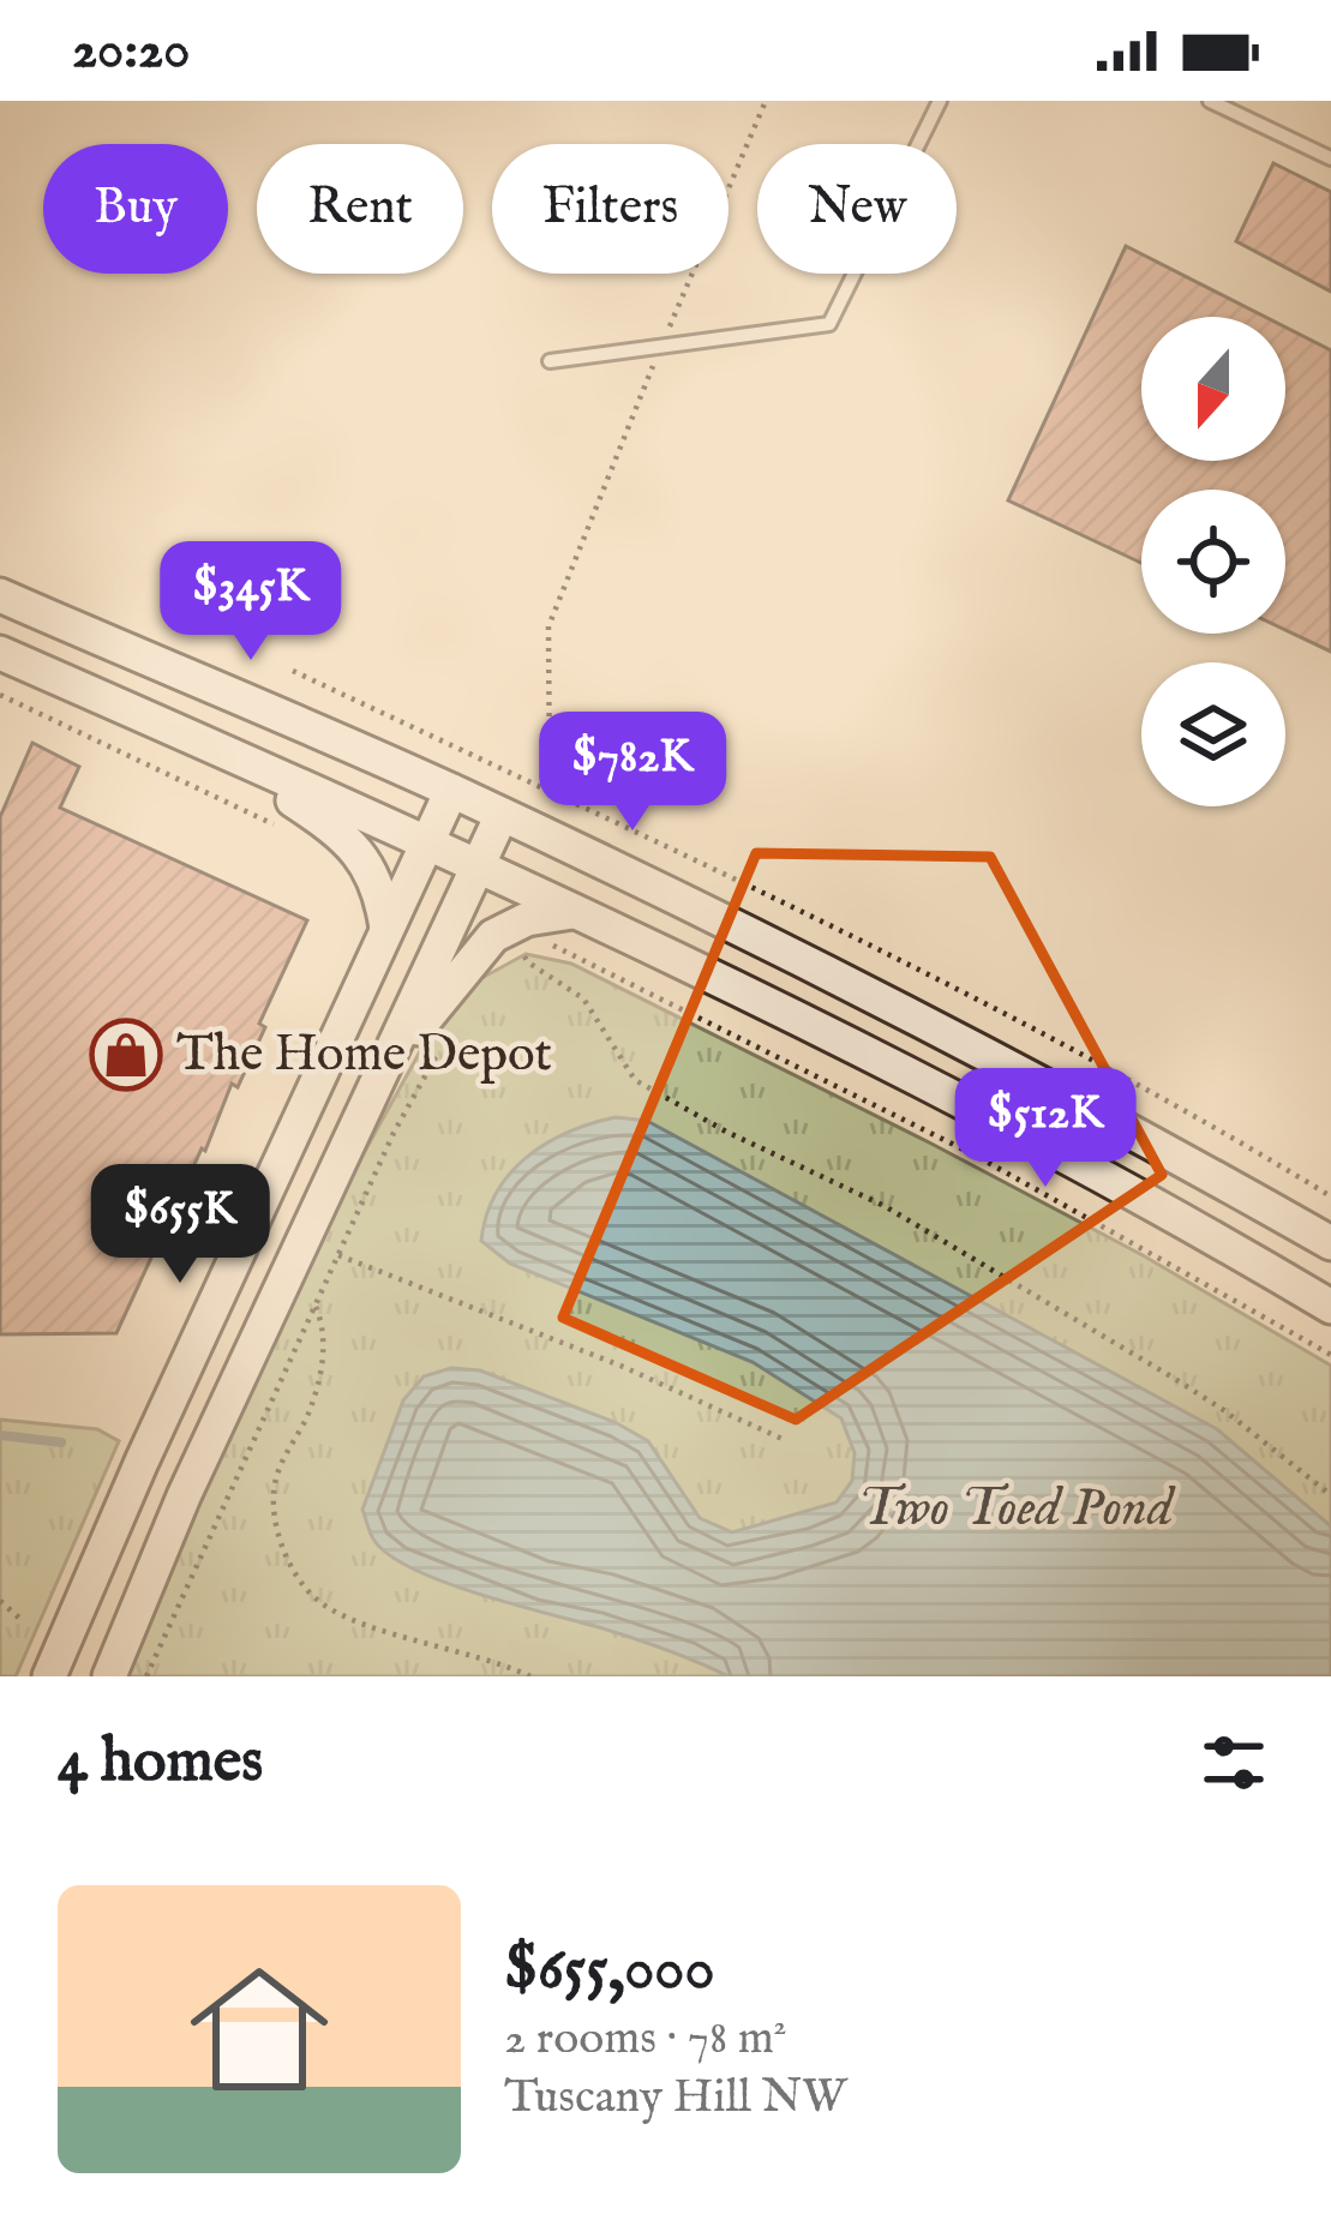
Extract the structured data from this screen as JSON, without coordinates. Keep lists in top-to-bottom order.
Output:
{
  "water": ["Two Toed Pond"],
  "places": {
    "shop": ["The Home Depot"]
  },
  "north": "bottom",
  "page": {
    "status": "20:20",
    "chip": [
      "Buy",
      "Rent",
      "Filters",
      "New"
    ],
    "price": [
      "$345K",
      "$782K",
      "$512K",
      "$655K"
    ],
    "heading": "4 homes",
    "list": [
      {
        "name": "$655,000",
        "note": "2 rooms · 78 m² · Tuscany Hill NW"
      }
    ]
  }
}
